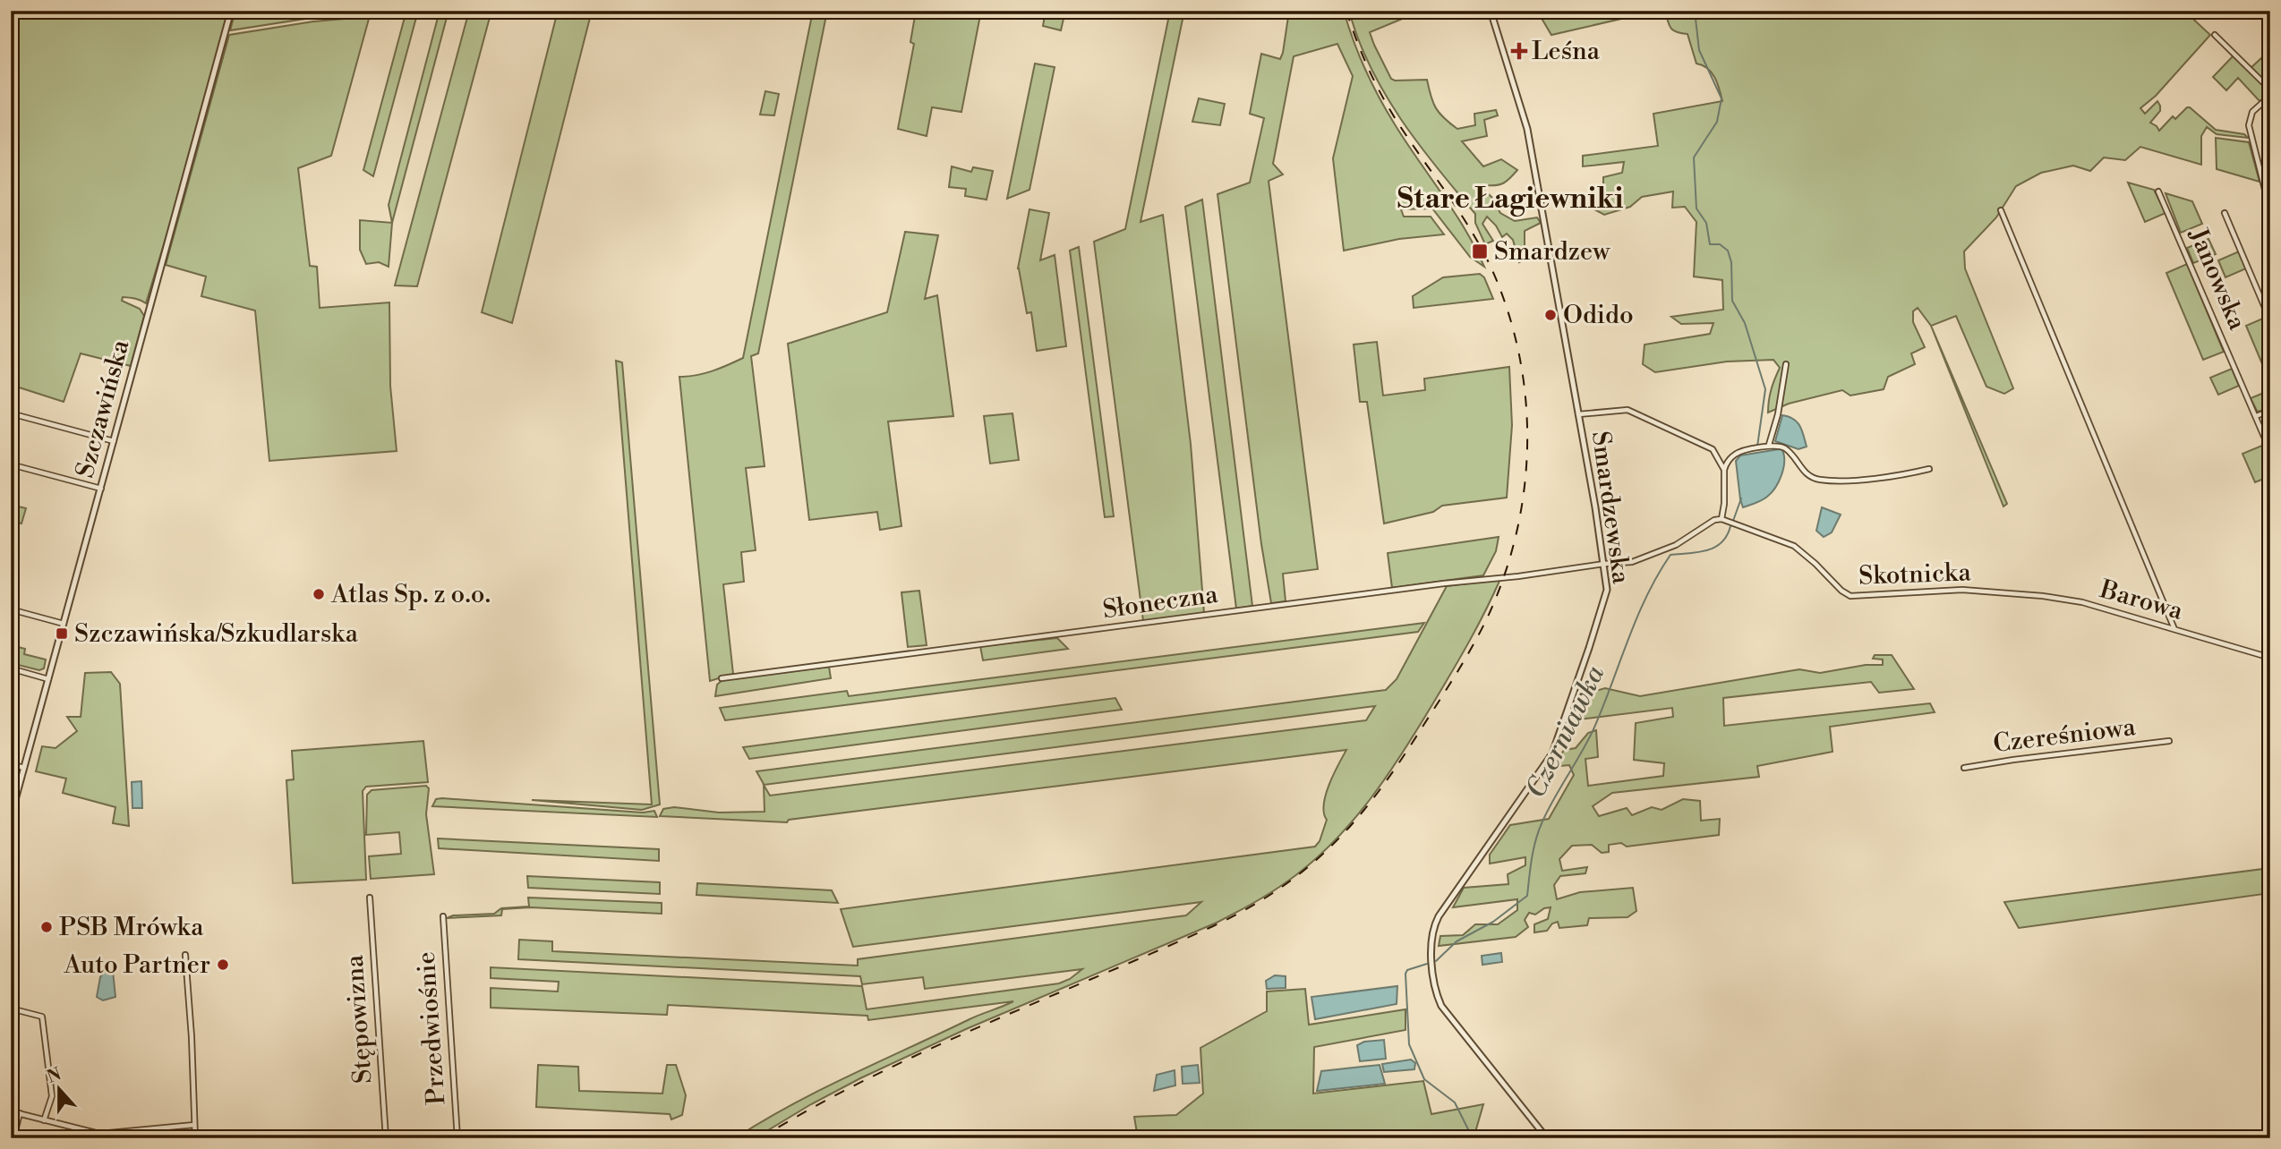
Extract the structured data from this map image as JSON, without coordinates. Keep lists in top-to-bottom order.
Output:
{
  "streets": {
    "street": [
      "Janowska",
      "Szczawińska",
      "Smardzewska",
      "Skotnicka",
      "Barowa",
      "Słoneczna",
      "Czereśniowa",
      "Stępowizna",
      "Przedwiośnie"
    ]
  },
  "crossings": [
    ["Smardzewska", "Słoneczna"],
    ["Skotnicka", "Barowa"]
  ],
  "districts": ["Stare Łagiewniki"],
  "water": ["Czerniawka"],
  "places": {
    "health": ["Leśna"],
    "transit": ["Smardzew", "Szczawińska/Szkudlarska"],
    "other": [
      "Odido",
      "Atlas Sp. z o.o.",
      "PSB Mrówka",
      "Auto Partner"
    ]
  },
  "north": "top"
}
